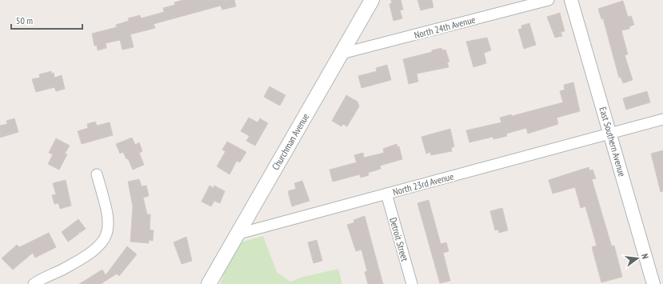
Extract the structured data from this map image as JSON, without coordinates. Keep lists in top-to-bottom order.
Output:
{
  "streets": {
    "main road": ["Churchman Avenue"],
    "street": [
      "North 24th Avenue",
      "East Southern Avenue",
      "North 23rd Avenue",
      "Detroit Street"
    ]
  },
  "crossings": [
    ["North 24th Avenue", "Churchman Avenue"],
    ["Churchman Avenue", "North 23rd Avenue"],
    ["East Southern Avenue", "North 23rd Avenue"],
    ["North 23rd Avenue", "Detroit Street"]
  ],
  "scale_bar": "50 m",
  "north": "right"
}
